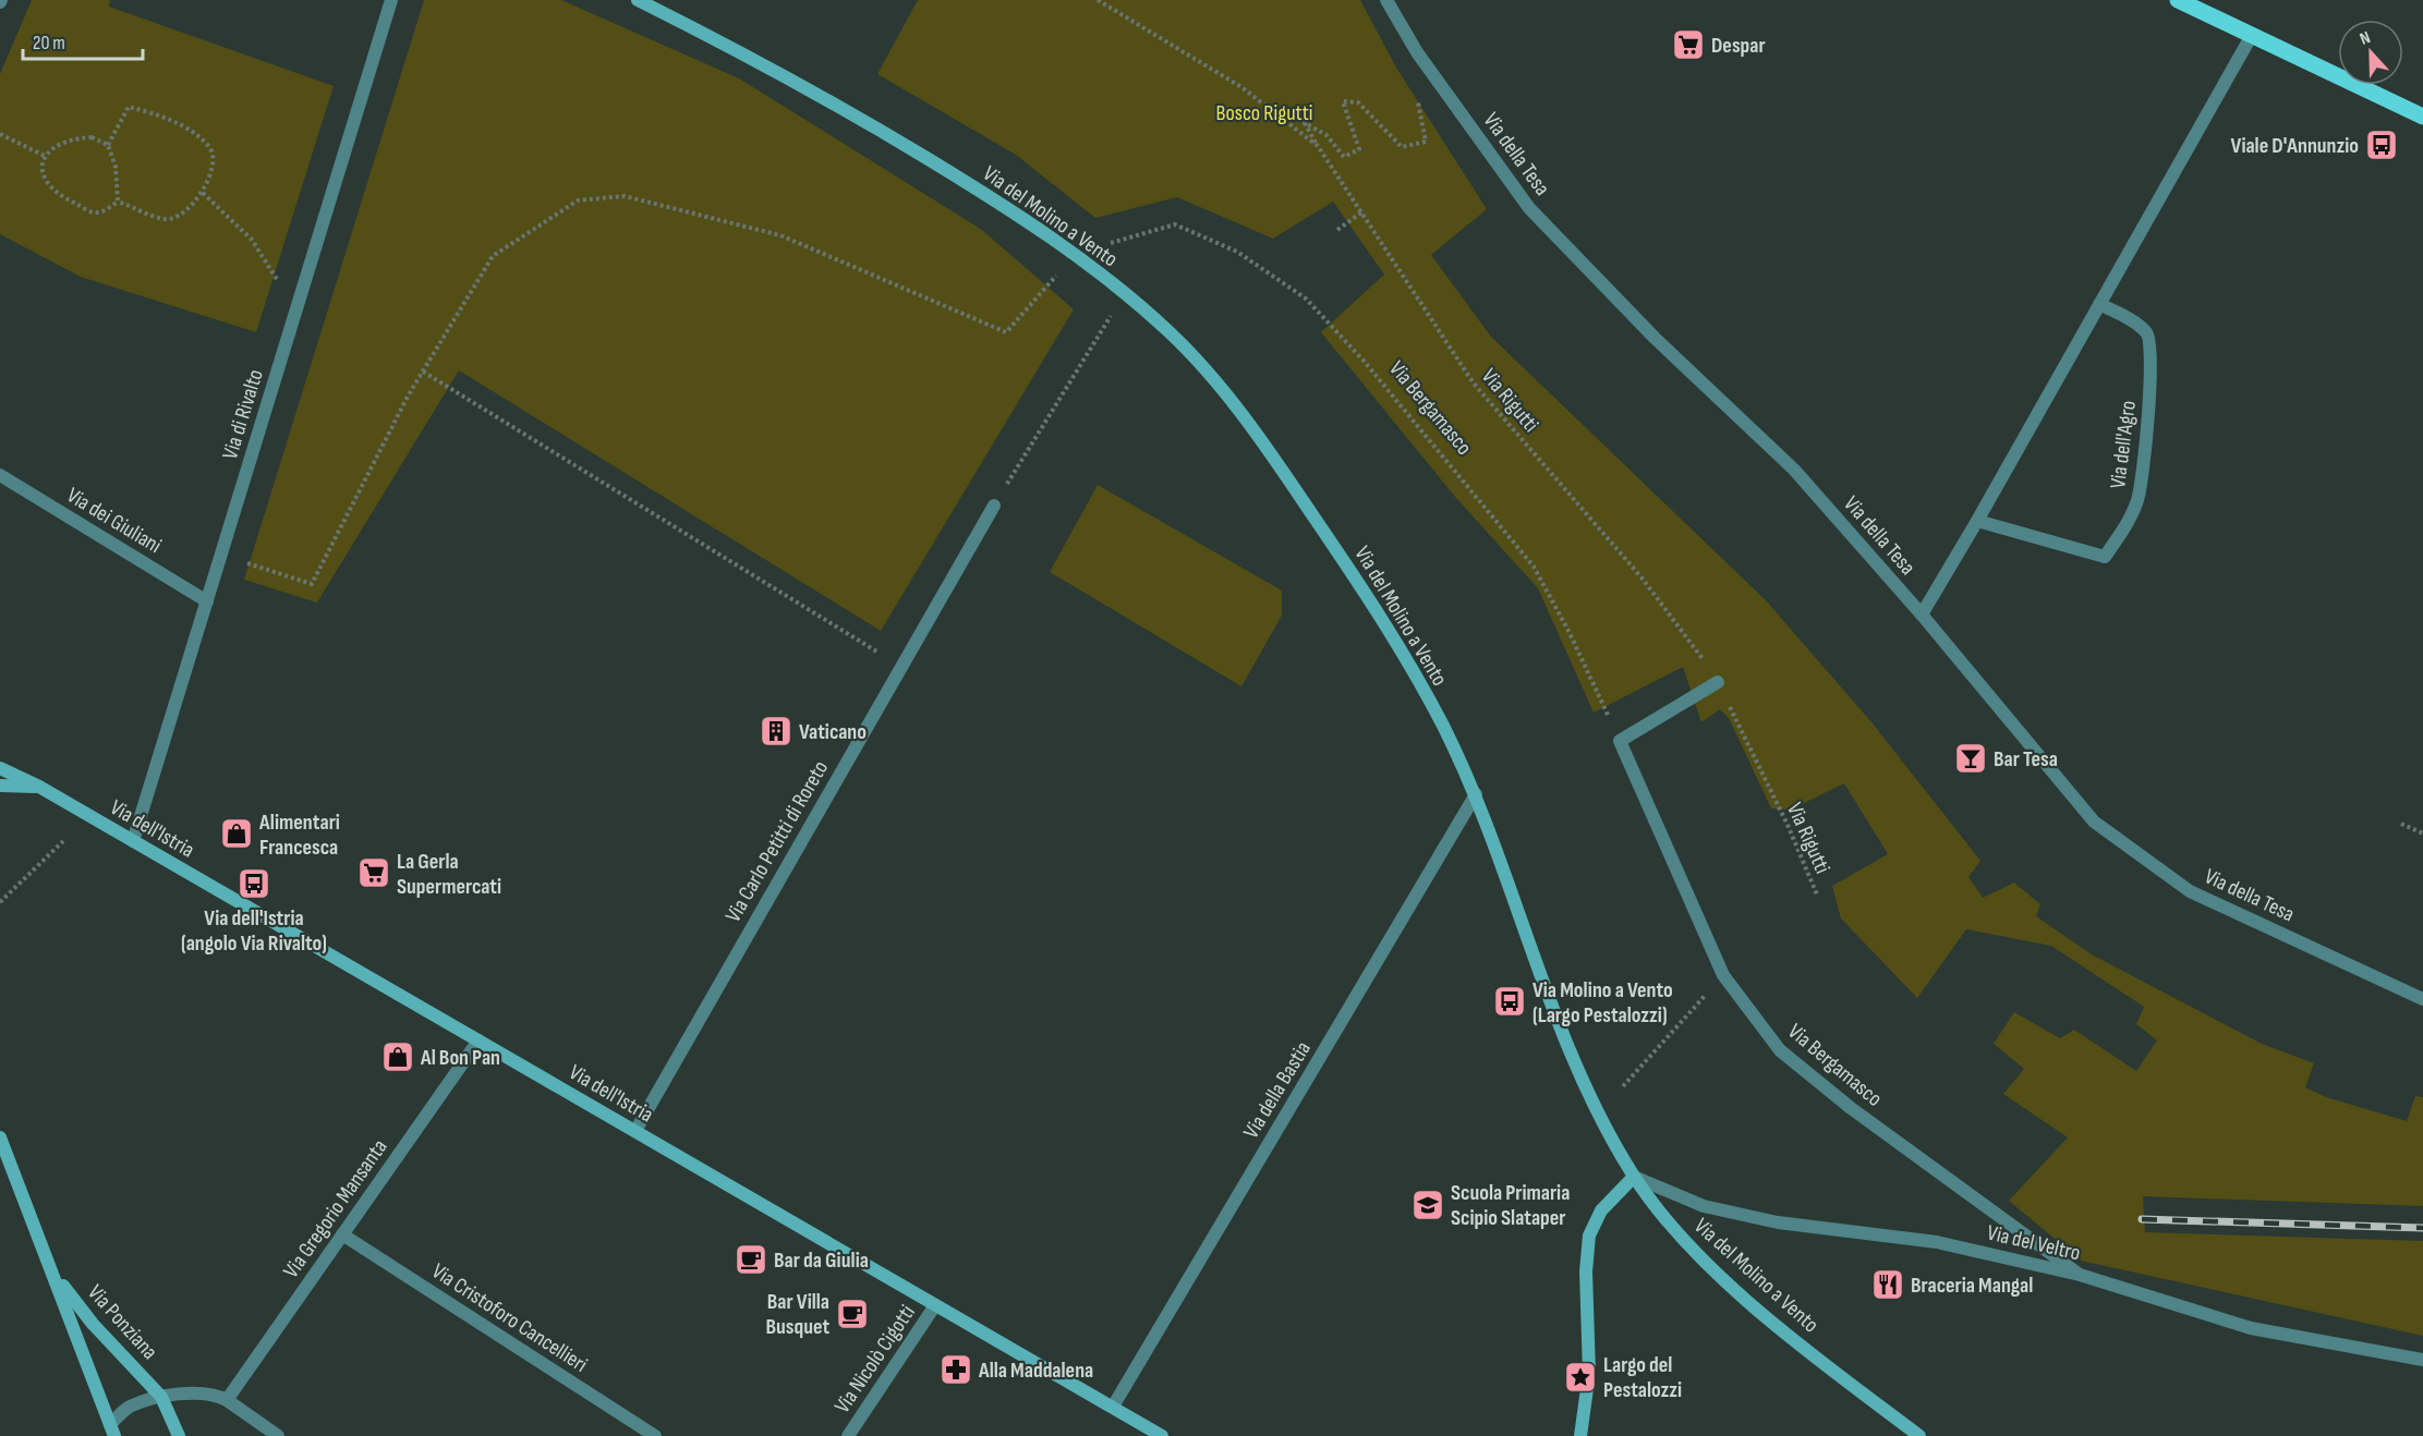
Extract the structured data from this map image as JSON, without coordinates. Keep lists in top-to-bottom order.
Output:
{
  "streets": {
    "main road": ["Via del Molino a Vento", "Via dell'Istria", "Via Ponziana"],
    "street": [
      "Via della Tesa",
      "Via Bergamasco",
      "Via di Rivalto",
      "Via dell'Agro",
      "Via dei Giuliani",
      "Via Carlo Petitti di Roreto",
      "Via della Bastia",
      "Via Gregorio Mansanta",
      "Via del Veltro",
      "Via Cristoforo Cancellieri",
      "Via Nicolò Cigotti"
    ],
    "path": ["Via Rigutti"]
  },
  "crossings": [
    ["Via del Molino a Vento", "Via della Bastia"],
    ["Via del Molino a Vento", "Via del Veltro"],
    ["Via Bergamasco", "Via del Veltro"],
    ["Via di Rivalto", "Via dei Giuliani"],
    ["Via di Rivalto", "Via dell'Istria"],
    ["Via dell'Istria", "Via Carlo Petitti di Roreto"],
    ["Via dell'Istria", "Via della Bastia"],
    ["Via dell'Istria", "Via Gregorio Mansanta"],
    ["Via dell'Istria", "Via Nicolò Cigotti"],
    ["Via Gregorio Mansanta", "Via Cristoforo Cancellieri"],
    ["Via Gregorio Mansanta", "Via Ponziana"]
  ],
  "parks": ["Bosco Rigutti"],
  "places": {
    "supermarket": ["Despar", "La Gerla Supermercati"],
    "bus stop": ["Viale D'Annunzio", "Via dell'Istria (angolo Via Rivalto)", "Via Molino a Vento (Largo Pestalozzi)"],
    "building": ["Vaticano"],
    "bar": ["Bar Tesa"],
    "shop": ["Alimentari Francesca", "Al Bon Pan"],
    "school or university": ["Scuola Primaria Scipio Slataper"],
    "cafe": ["Bar da Giulia", "Bar Villa Busquet"],
    "restaurant": ["Braceria Mangal"],
    "pharmacy": ["Alla Maddalena"],
    "place": ["Largo del Pestalozzi"]
  },
  "scale_bar": "20 m",
  "north": "top"
}
